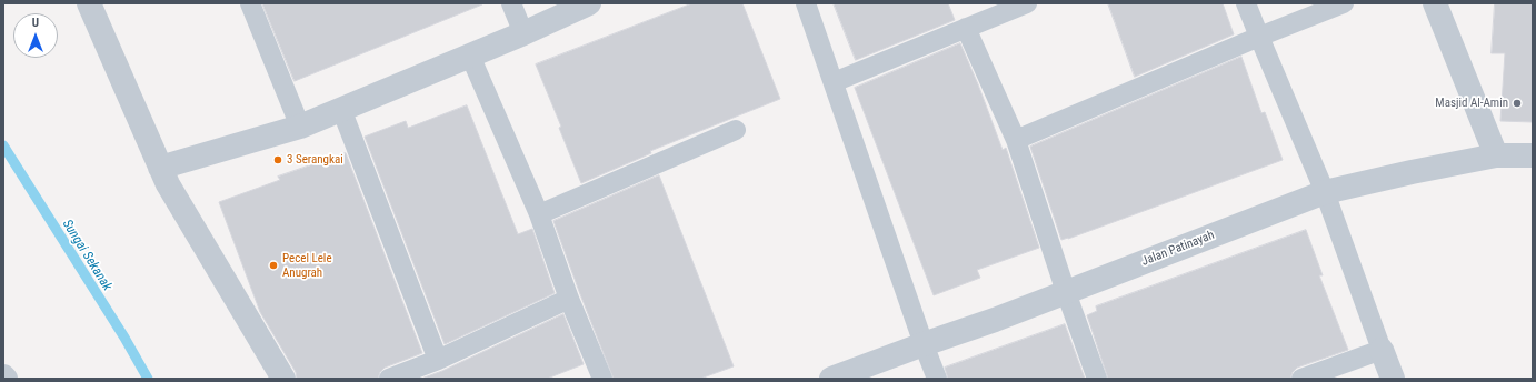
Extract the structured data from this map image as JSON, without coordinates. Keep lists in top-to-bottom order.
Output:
{
  "streets": {
    "street": ["Jalan Patinayah"]
  },
  "water": ["Sungai Sekanak"],
  "places": ["Masjid Al-Amin", "3 Serangkai", "Pecel Lele Anugrah"],
  "north": "top"
}
